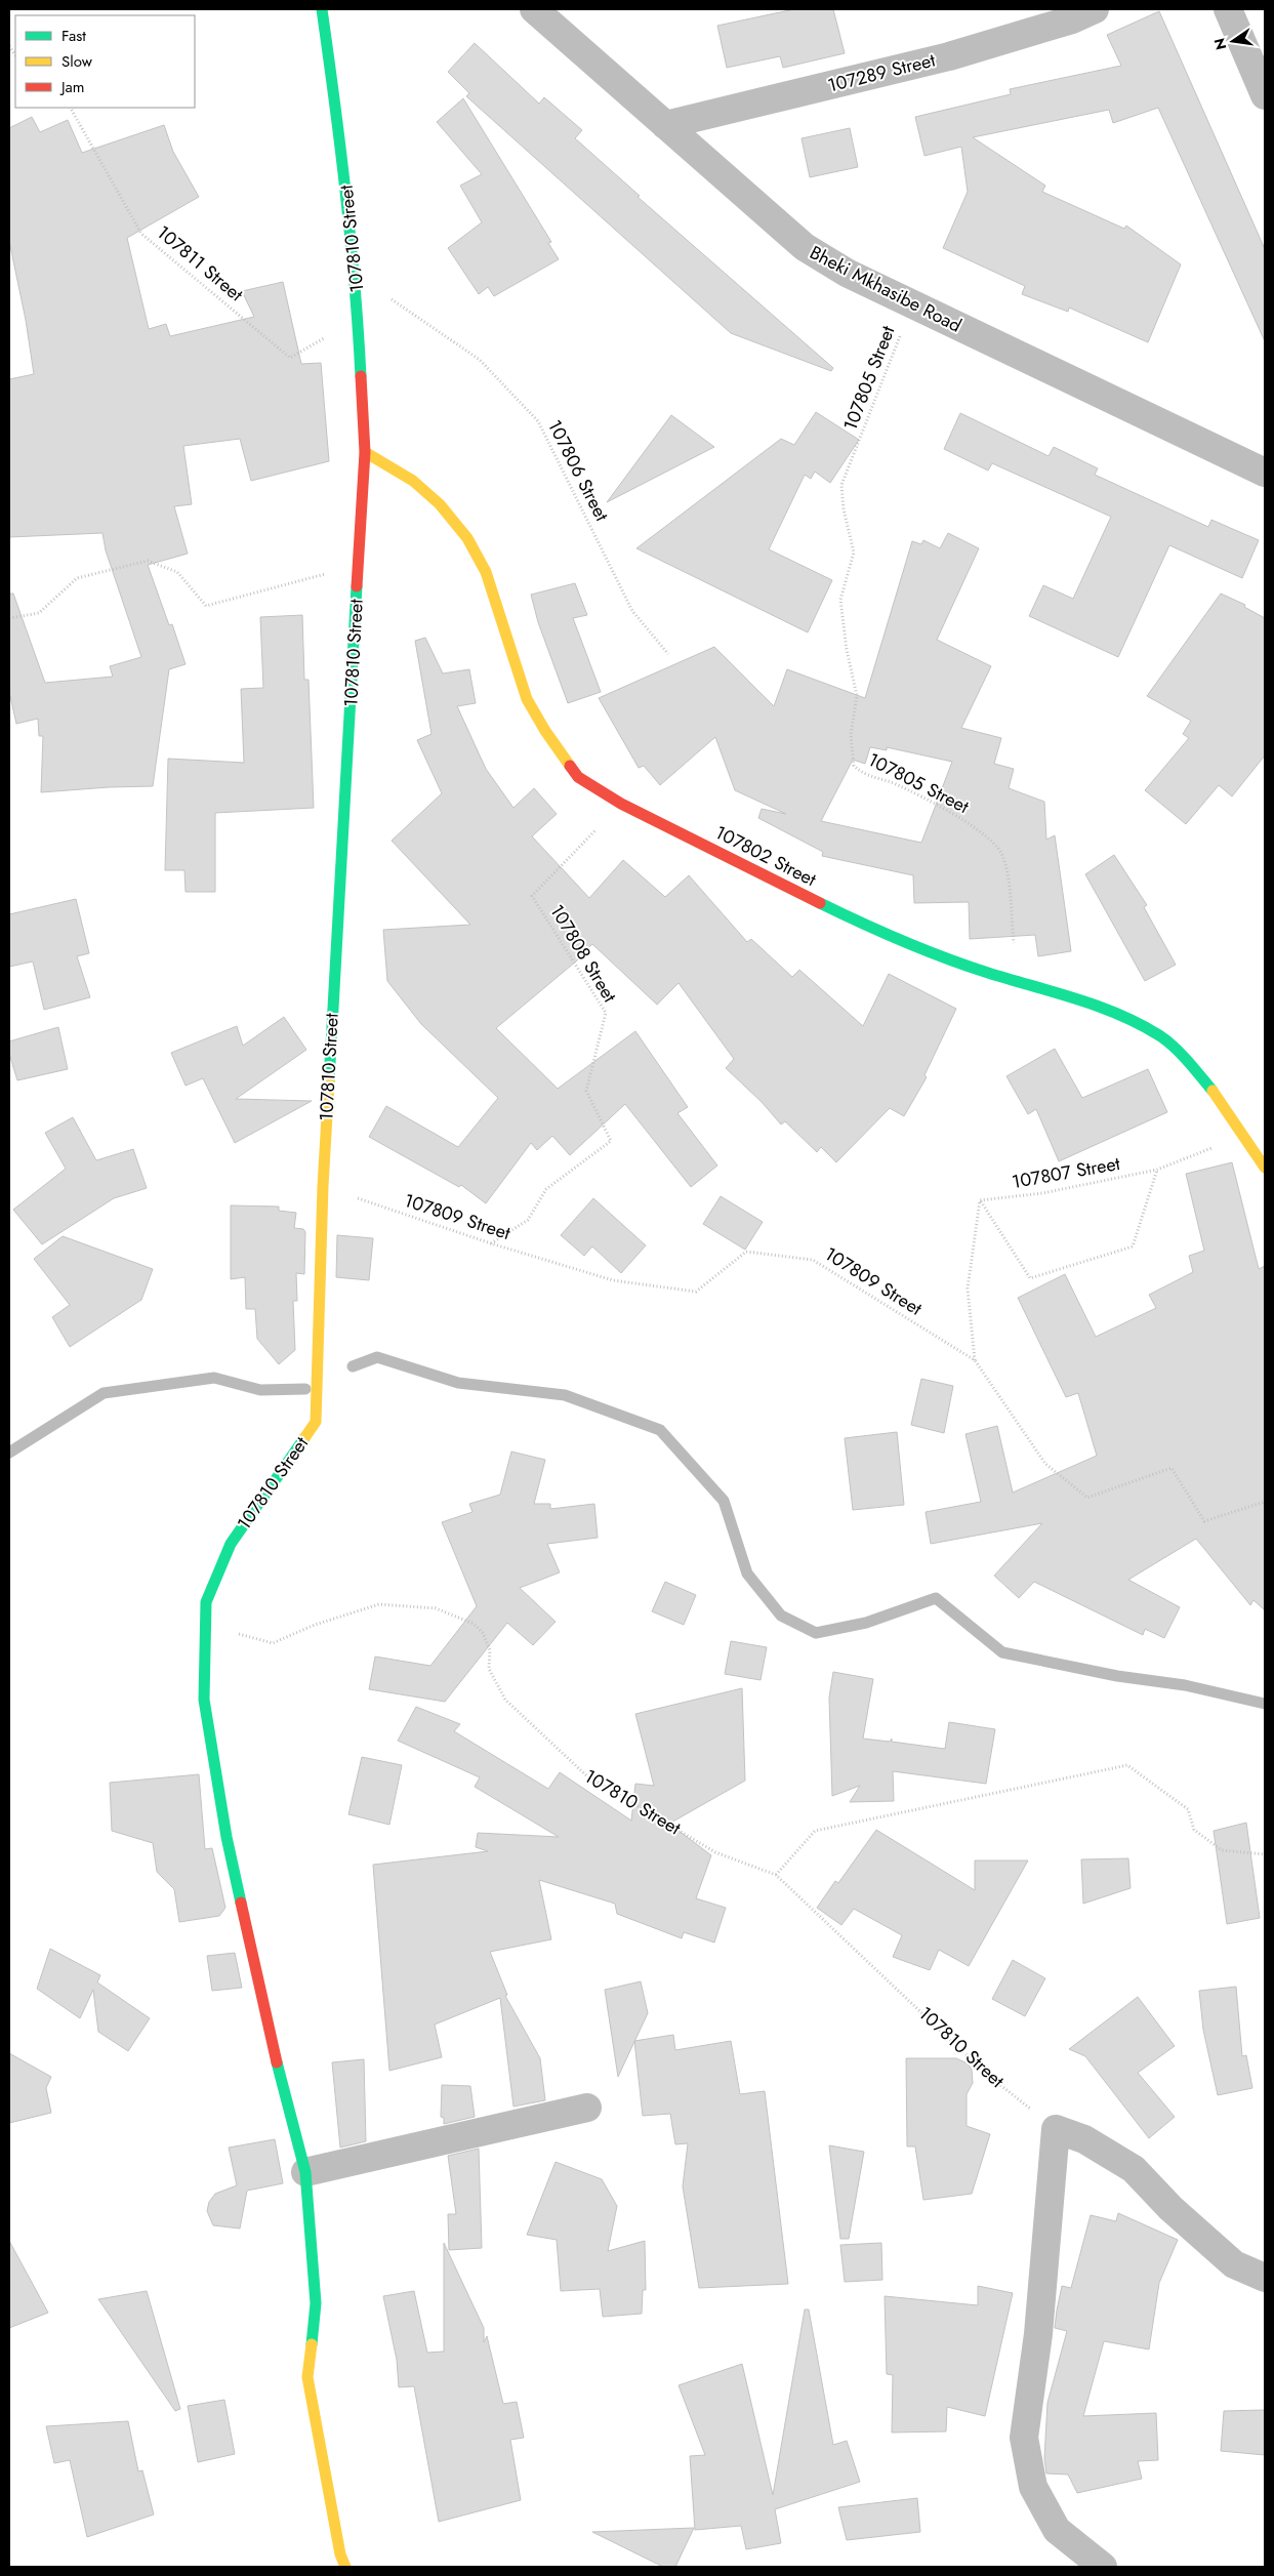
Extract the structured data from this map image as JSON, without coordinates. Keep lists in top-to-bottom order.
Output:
{
  "streets": {
    "street": [
      "107289 Street",
      "107810 Street",
      "Bheki Mkhasibe Road",
      "107802 Street"
    ],
    "path": [
      "107811 Street",
      "107805 Street",
      "107806 Street",
      "107808 Street",
      "107807 Street",
      "107809 Street"
    ]
  },
  "crossings": [
    ["107289 Street", "Bheki Mkhasibe Road"],
    ["107810 Street", "107811 Street"],
    ["107810 Street", "107806 Street"],
    ["107810 Street", "107802 Street"],
    ["107810 Street", "107809 Street"],
    ["Bheki Mkhasibe Road", "107805 Street"],
    ["107805 Street", "107802 Street"],
    ["107802 Street", "107808 Street"],
    ["107802 Street", "107807 Street"],
    ["107808 Street", "107809 Street"]
  ],
  "legend": ["Fast", "Slow", "Jam"],
  "north": "left"
}
